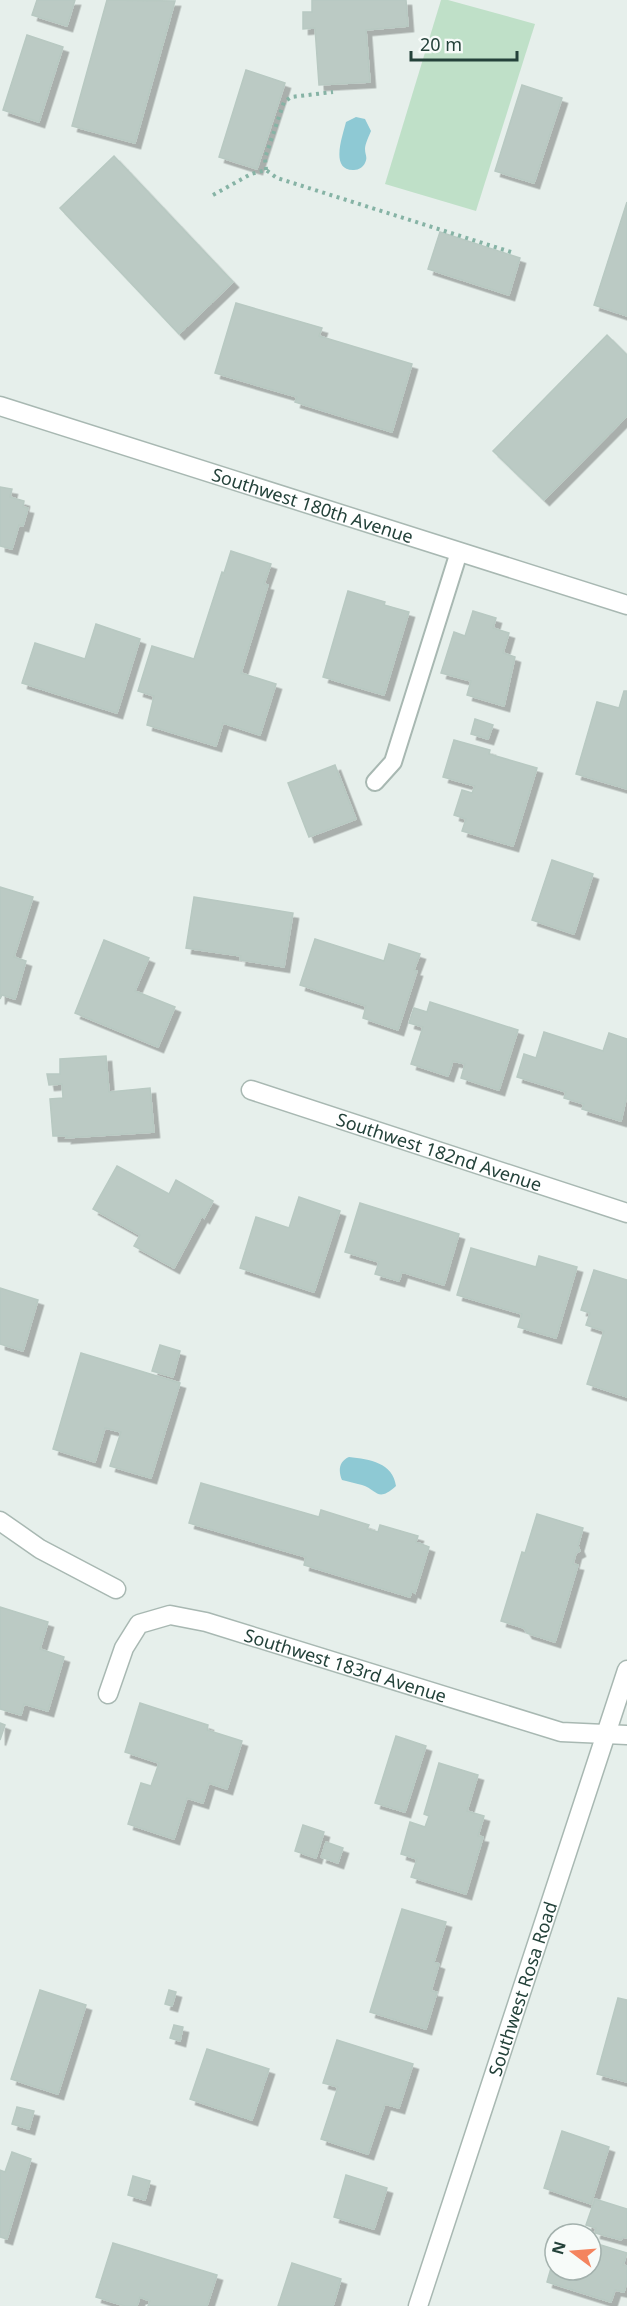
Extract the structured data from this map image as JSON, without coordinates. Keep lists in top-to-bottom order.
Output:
{
  "streets": {
    "street": [
      "Southwest 180th Avenue",
      "Southwest 182nd Avenue",
      "Southwest 183rd Avenue",
      "Southwest Rosa Road"
    ]
  },
  "crossings": [
    ["Southwest 183rd Avenue", "Southwest Rosa Road"]
  ],
  "scale_bar": "20 m",
  "north": "left"
}
